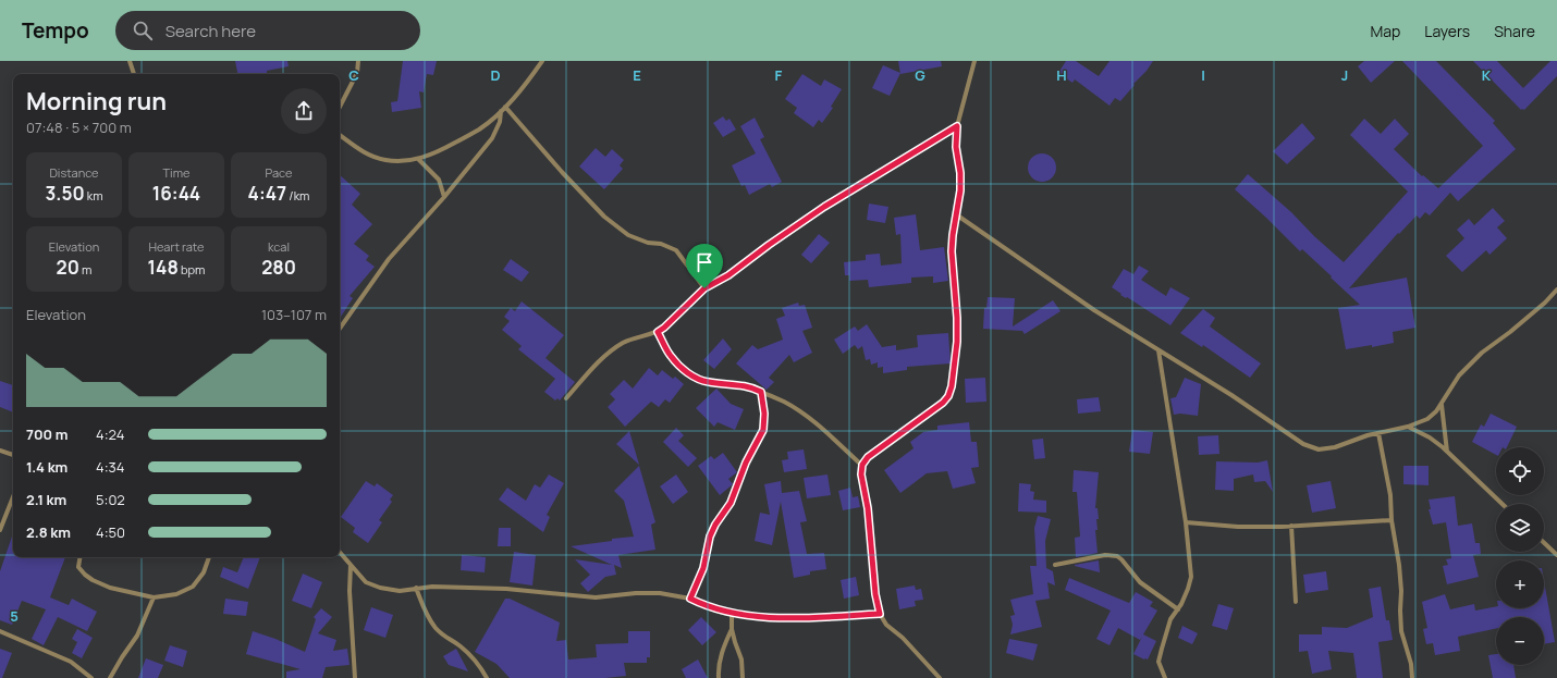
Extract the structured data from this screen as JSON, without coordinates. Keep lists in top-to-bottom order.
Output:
{
  "page": {
    "header": "Tempo",
    "search": "Search here",
    "nav": ["Map", "Layers", "Share"],
    "heading": ["Morning run", "07:48 · 5 × 700 m"],
    "stats": [
      ["Distance", "3.50 km"],
      ["Time", "16:44"],
      ["Pace", "4:47 /km"],
      ["Elevation", "20 m"],
      ["Heart rate", "148 bpm"],
      ["kcal", "280"]
    ],
    "chart": ["Elevation", "103–107 m"],
    "list": [
      {
        "name": "700 m",
        "note": "4:24"
      },
      {
        "name": "1.4 km",
        "note": "4:34"
      },
      {
        "name": "2.1 km",
        "note": "5:02"
      },
      {
        "name": "2.8 km",
        "note": "4:50"
      }
    ],
    "map_buttons": ["+", "−"]
  },
  "grid": {
    "columns": [
      "C",
      "D",
      "E",
      "F",
      "G",
      "H",
      "I",
      "J",
      "K"
    ],
    "rows": ["5"]
  }
}
